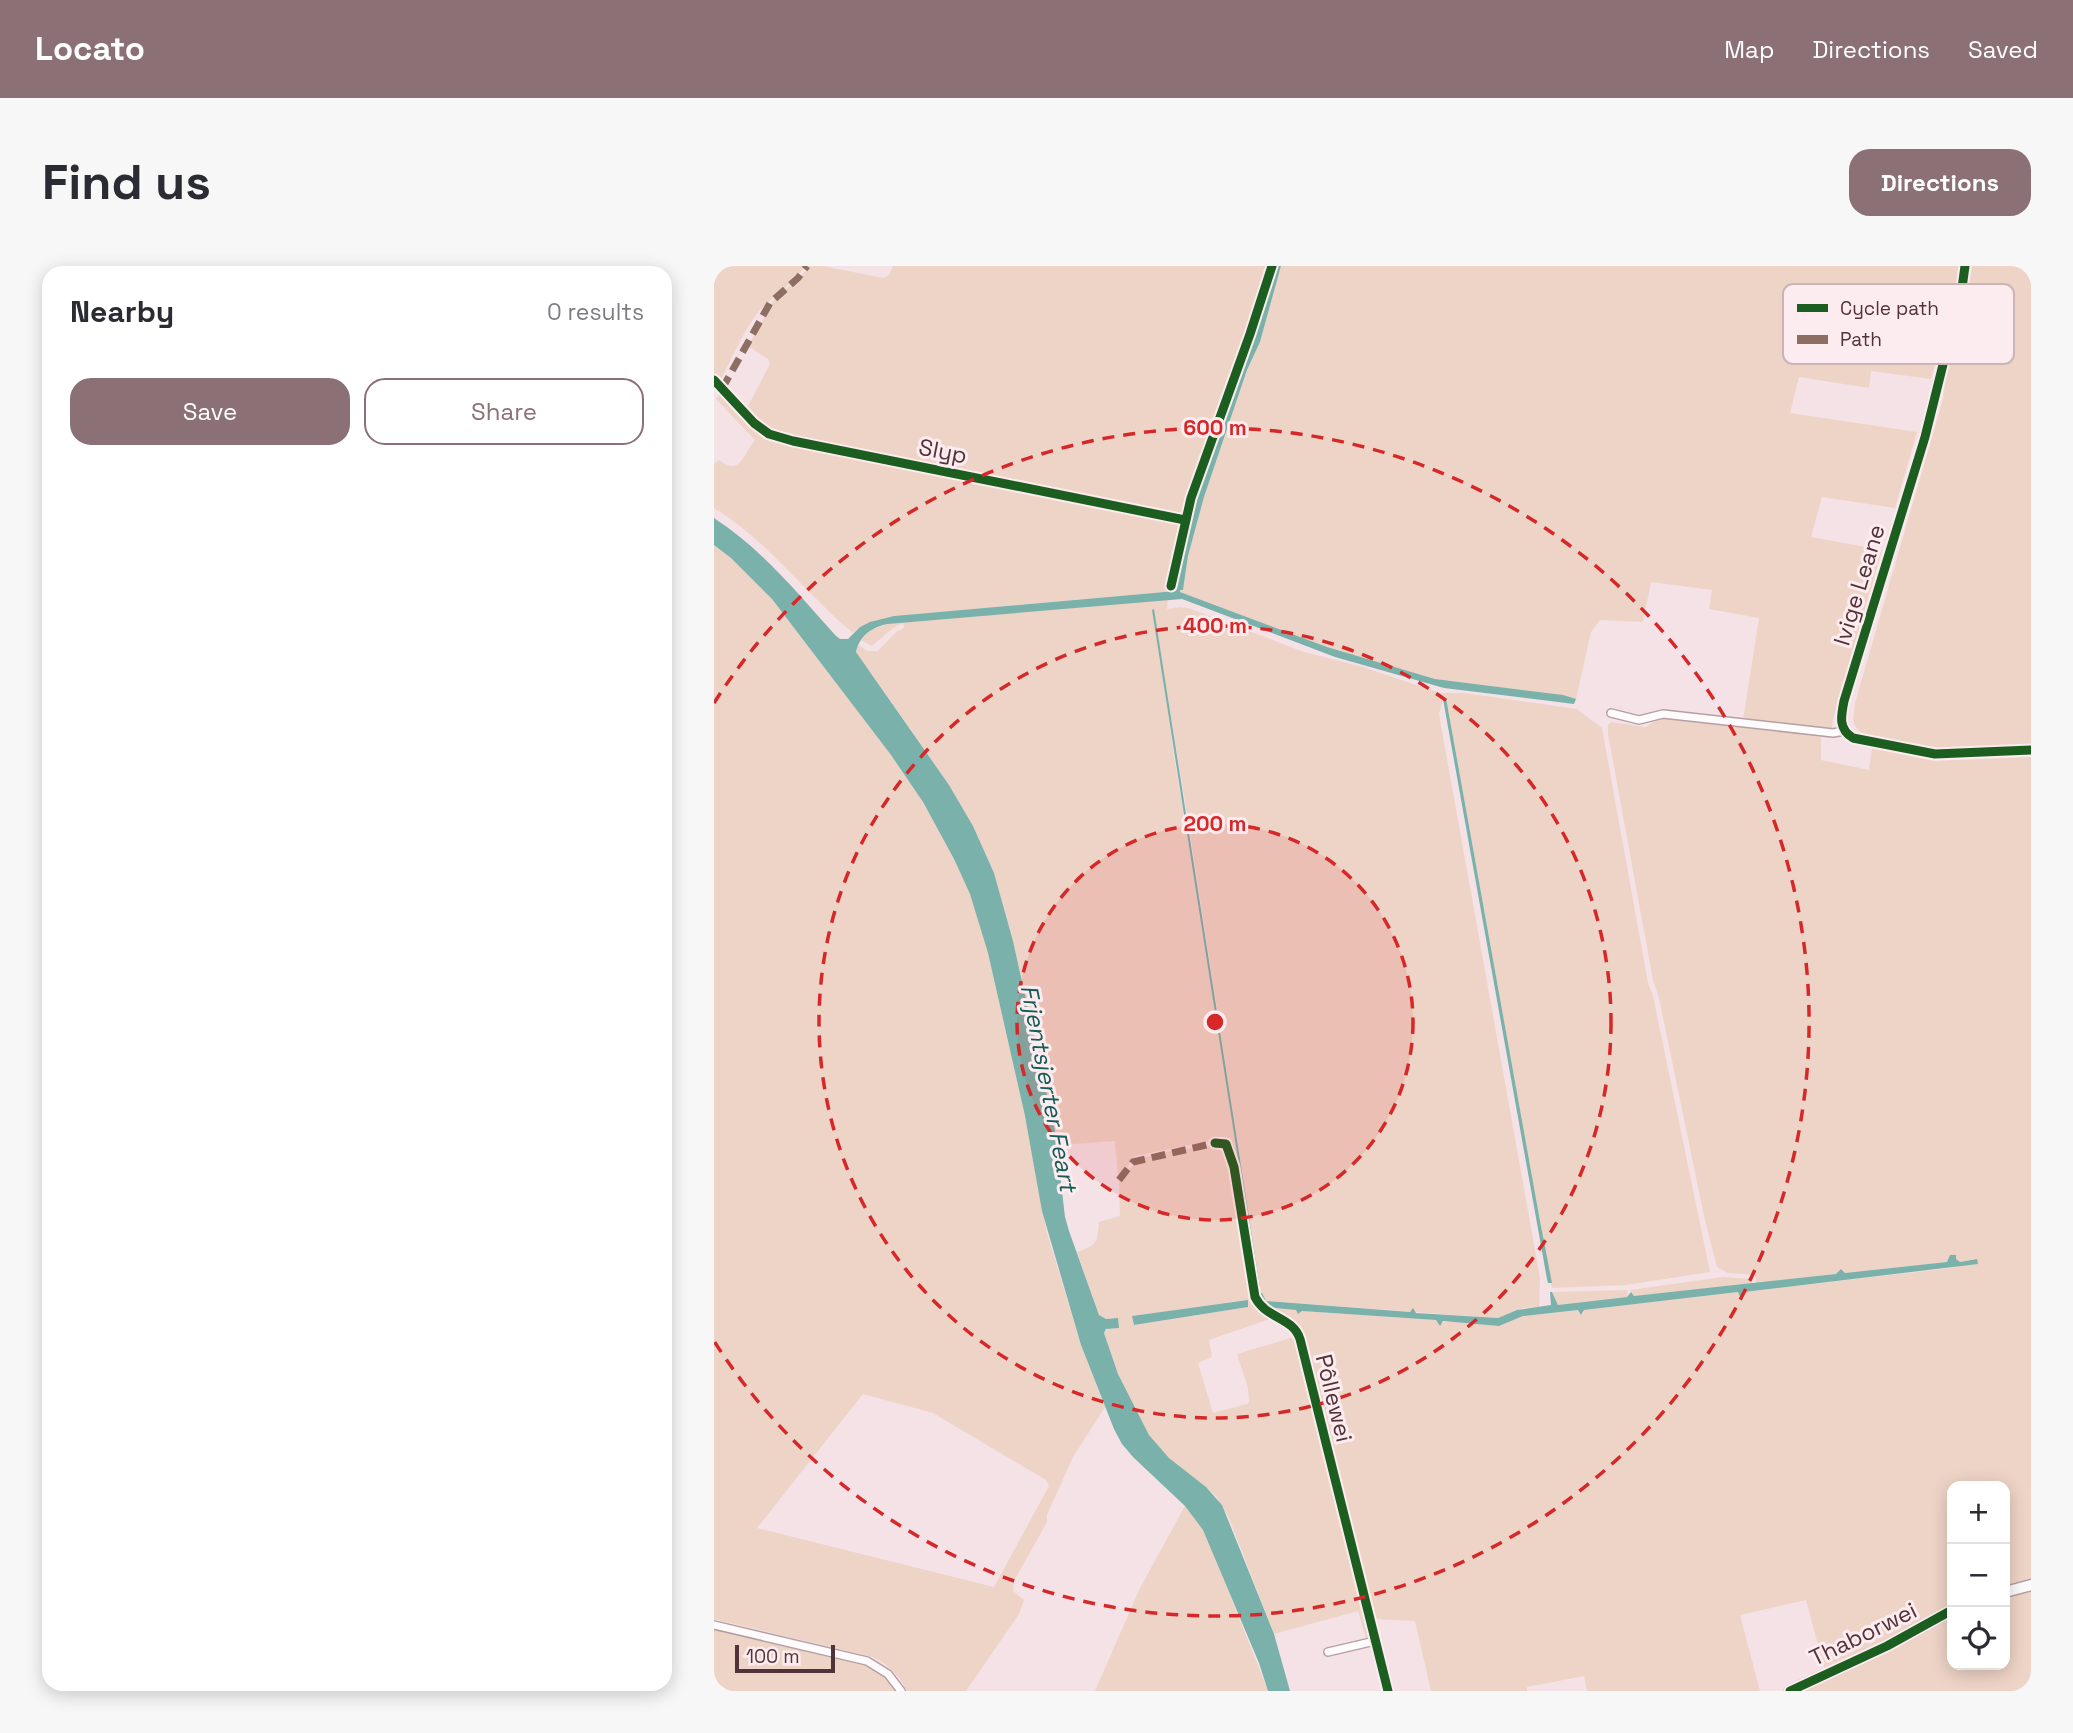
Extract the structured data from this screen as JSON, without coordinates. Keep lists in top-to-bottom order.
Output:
{
  "streets": {
    "street": [
      "Slyp",
      "Ivige Leane",
      "Pôllewei",
      "Thaborwei"
    ]
  },
  "water": ["Frjentsjerter Feart"],
  "legend": ["Cycle path", "Path"],
  "scale_bar": "100 m",
  "page": {
    "header": "Locato",
    "nav": ["Map", "Directions", "Saved"],
    "buttons": [
      "Directions",
      ["Save", "Share"]
    ],
    "title": "Find us",
    "heading": ["Nearby", "0 results"],
    "map_buttons": ["+", "−"],
    "scale": "100 m"
  },
  "rings": ["600 m", "400 m", "200 m"]
}
